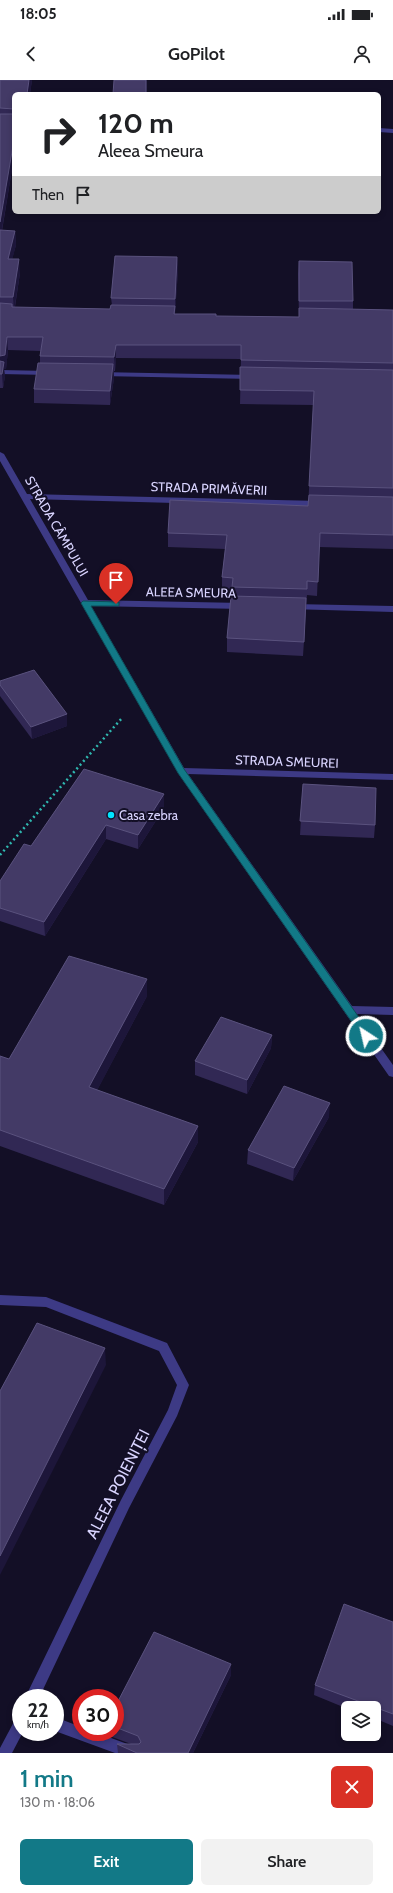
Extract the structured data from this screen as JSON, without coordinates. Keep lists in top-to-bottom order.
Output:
{
  "streets": {
    "street": [
      "STRADA PRIMĂVERII",
      "STRADA CÂMPULUI",
      "ALEEA SMEURA",
      "STRADA SMEUREI",
      "ALEEA POIENIȚEI"
    ]
  },
  "crossings": [
    ["STRADA PRIMĂVERII", "STRADA CÂMPULUI"],
    ["STRADA CÂMPULUI", "ALEEA SMEURA"],
    ["STRADA CÂMPULUI", "STRADA SMEUREI"]
  ],
  "places": ["Casa zebra"],
  "page": {
    "status": "18:05",
    "header": "GoPilot",
    "turn": ["120 m", "Aleea Smeura"],
    "then": "Then",
    "speed": "22 km/h",
    "limit": "30",
    "heading": ["1 min", "130 m · 18:06"],
    "buttons": ["Exit", "Share"]
  }
}
